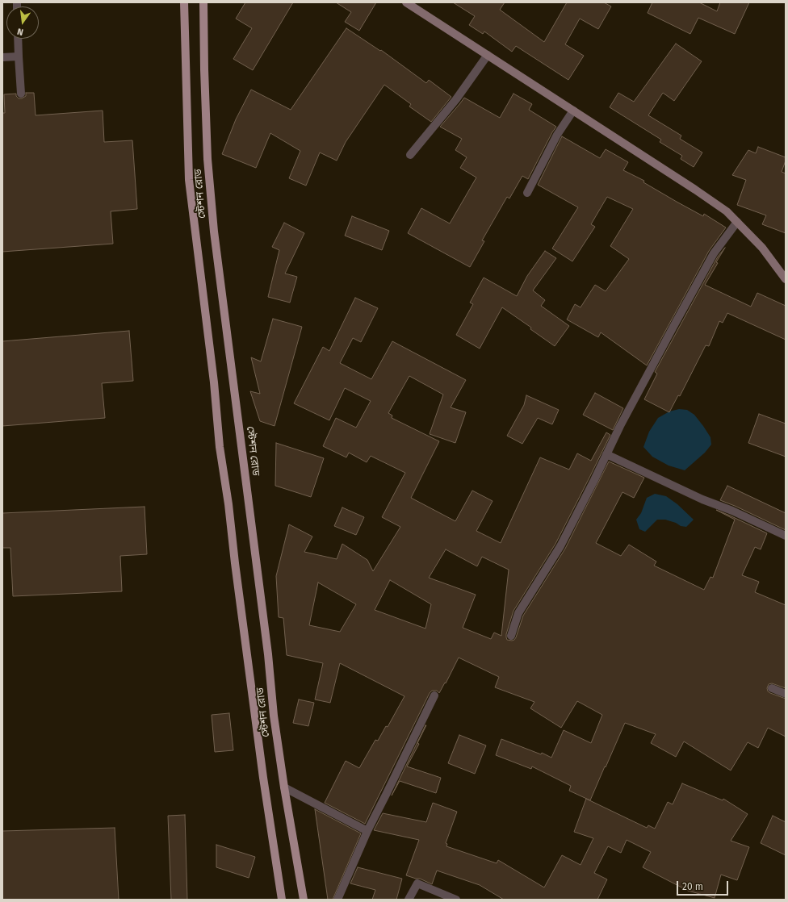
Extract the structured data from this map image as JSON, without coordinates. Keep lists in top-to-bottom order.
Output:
{
  "streets": {
    "main road": ["স্টেশন রোড"]
  },
  "scale_bar": "20 m",
  "north": "bottom"
}
